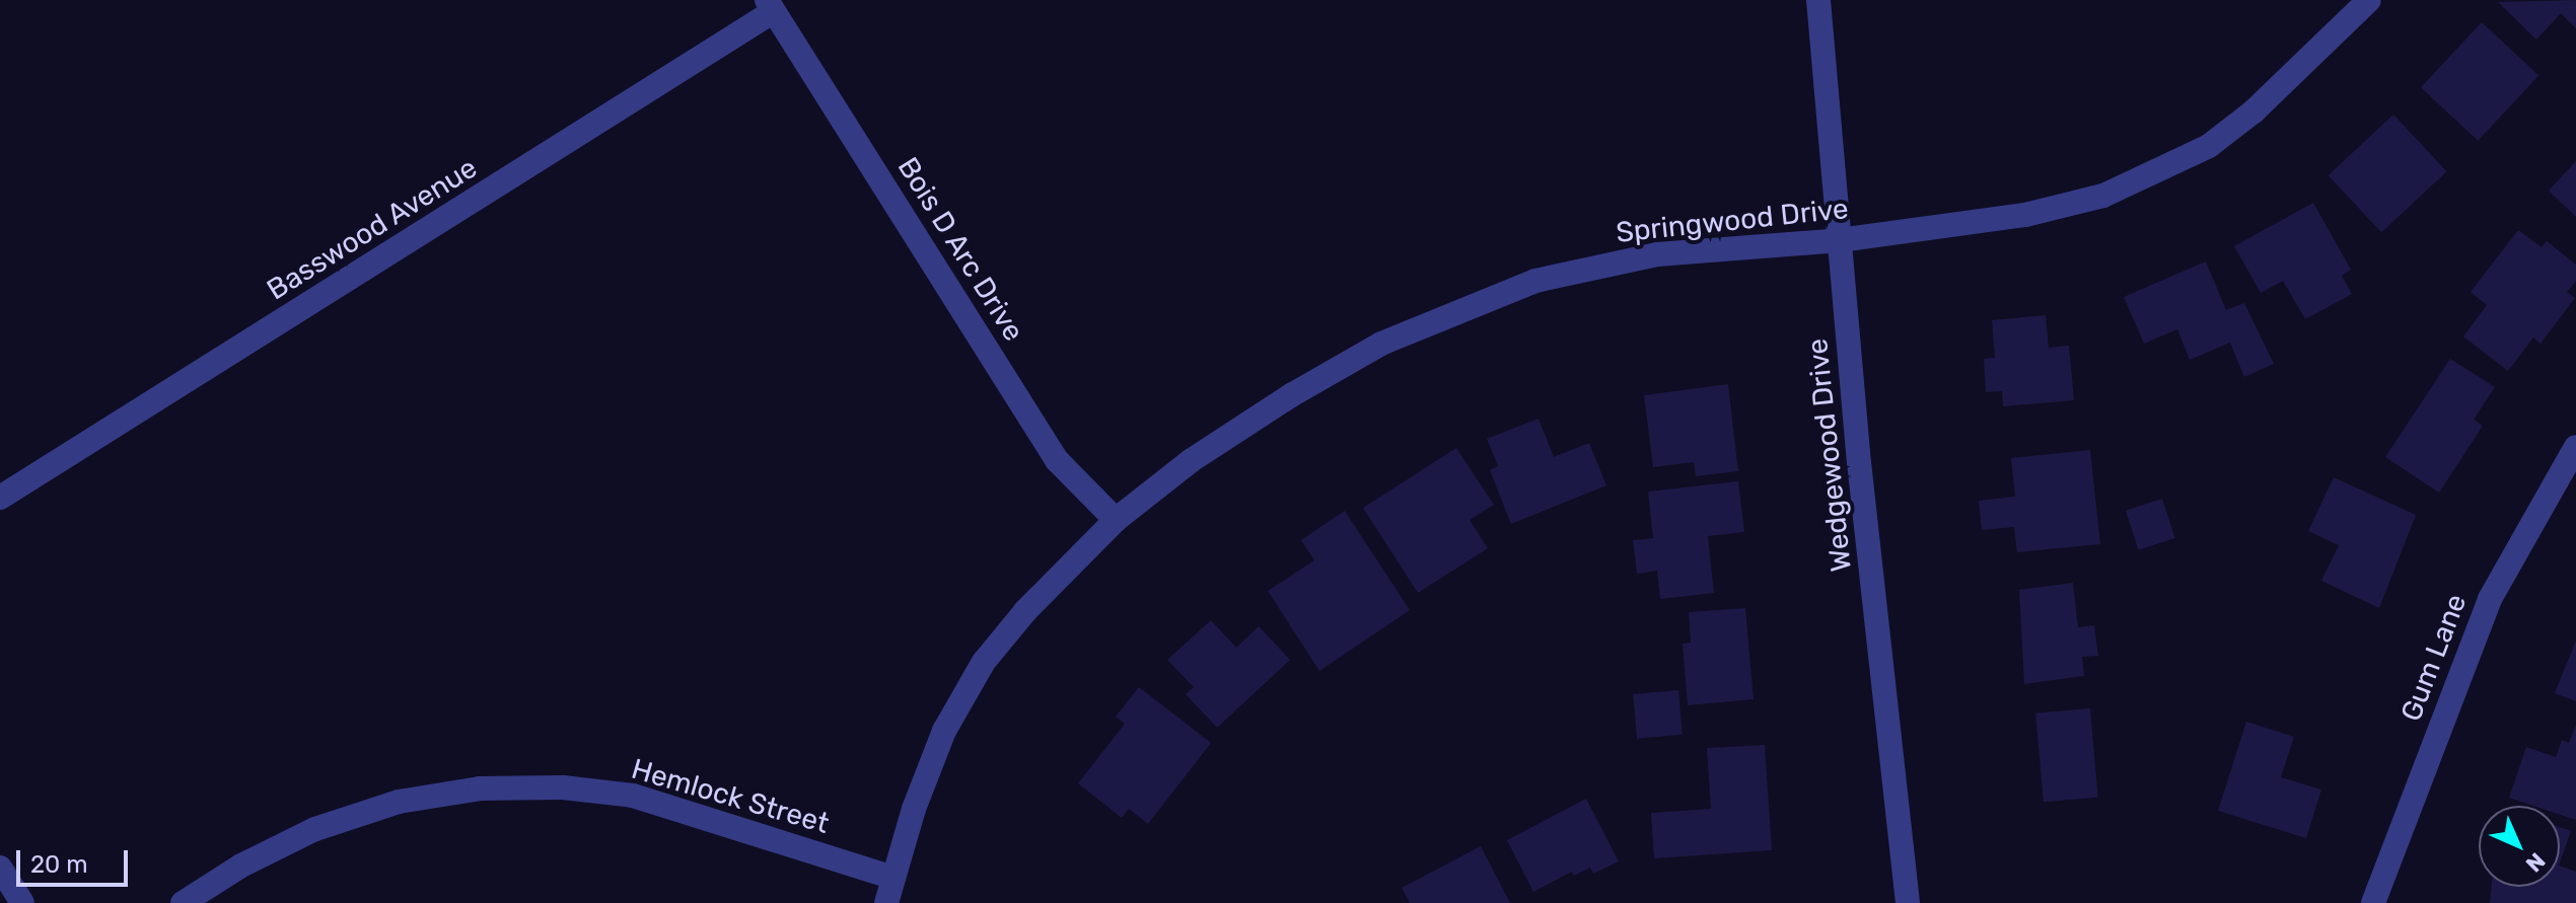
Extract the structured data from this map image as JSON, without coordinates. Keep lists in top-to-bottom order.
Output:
{
  "streets": {
    "street": [
      "Springwood Drive",
      "Basswood Avenue",
      "Bois D Arc Drive",
      "Wedgewood Drive",
      "Gum Lane",
      "Hemlock Street"
    ]
  },
  "crossings": [
    ["Springwood Drive", "Bois D Arc Drive"],
    ["Springwood Drive", "Wedgewood Drive"],
    ["Springwood Drive", "Hemlock Street"],
    ["Basswood Avenue", "Bois D Arc Drive"]
  ],
  "scale_bar": "20 m",
  "north": "bottom right"
}
